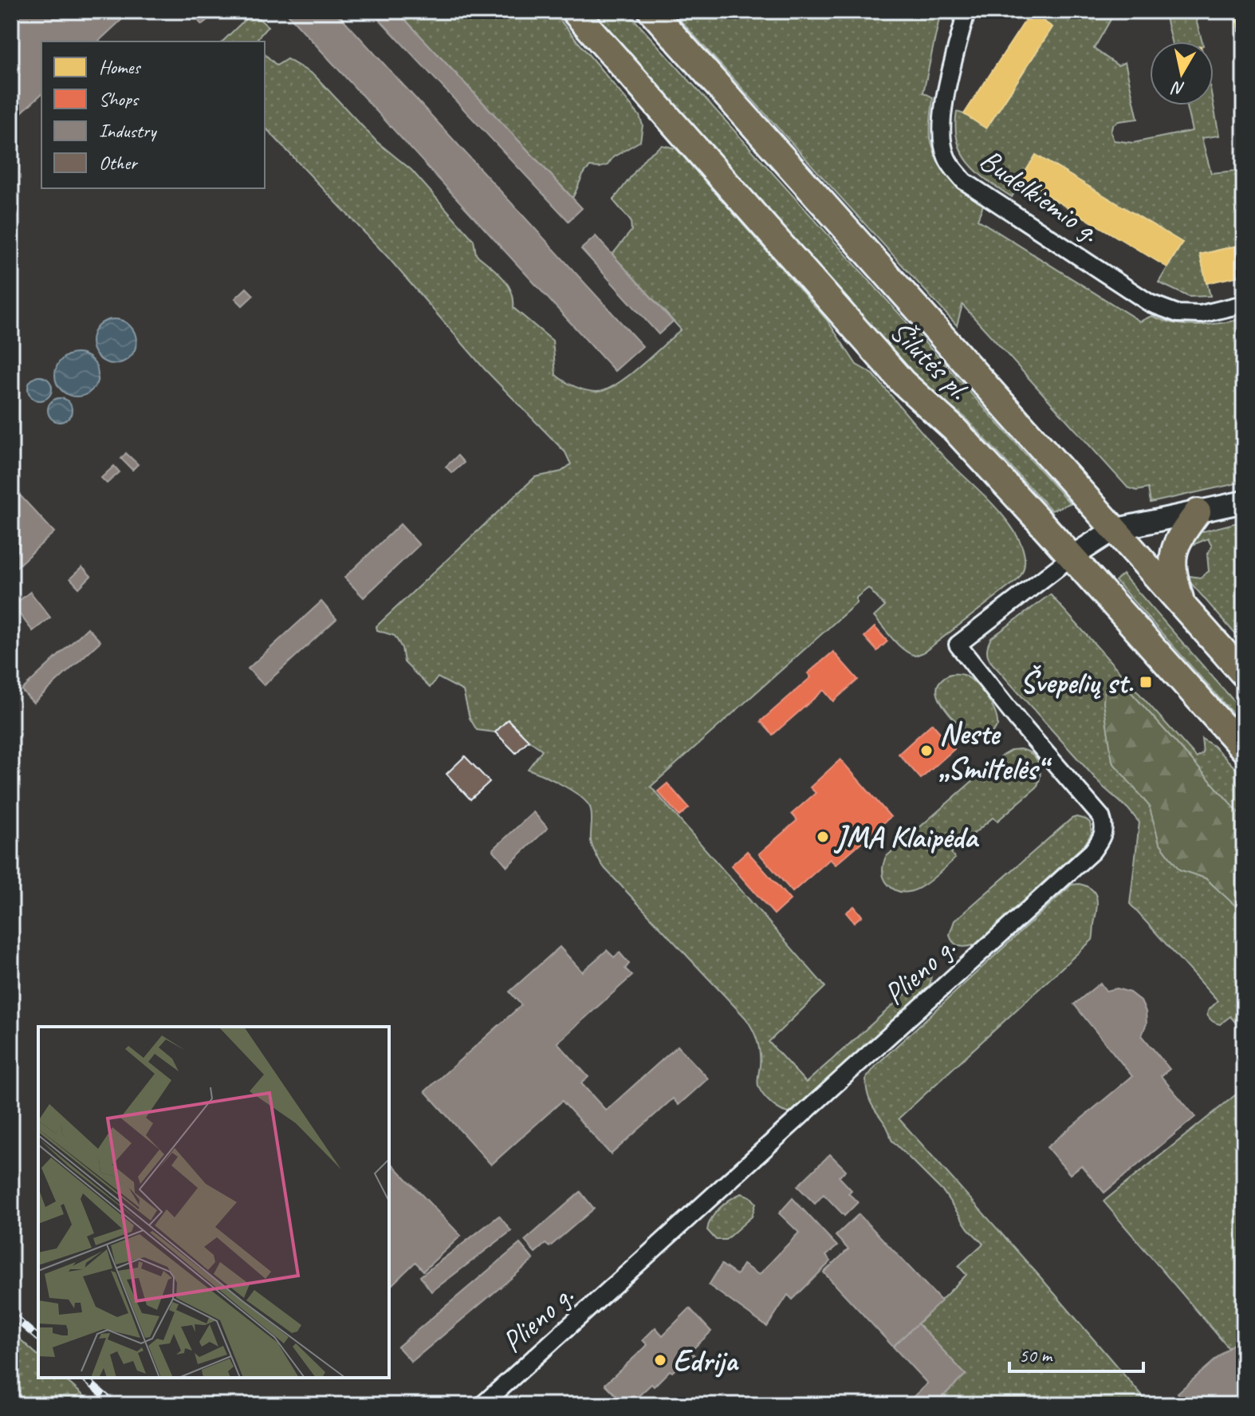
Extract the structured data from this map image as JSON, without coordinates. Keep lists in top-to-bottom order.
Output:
{
  "streets": {
    "main road": ["Šilutės pl."],
    "street": ["Budelkiemio g.", "Plieno g."]
  },
  "crossings": [
    ["Šilutės pl.", "Plieno g."]
  ],
  "places": {
    "transit": ["Švepelių st."],
    "other": ["Neste „Smiltelės“", "JMA Klaipėda", "Edrija"]
  },
  "legend": [
    "Homes",
    "Shops",
    "Industry",
    "Other"
  ],
  "scale_bar": "50 m",
  "north": "bottom"
}
